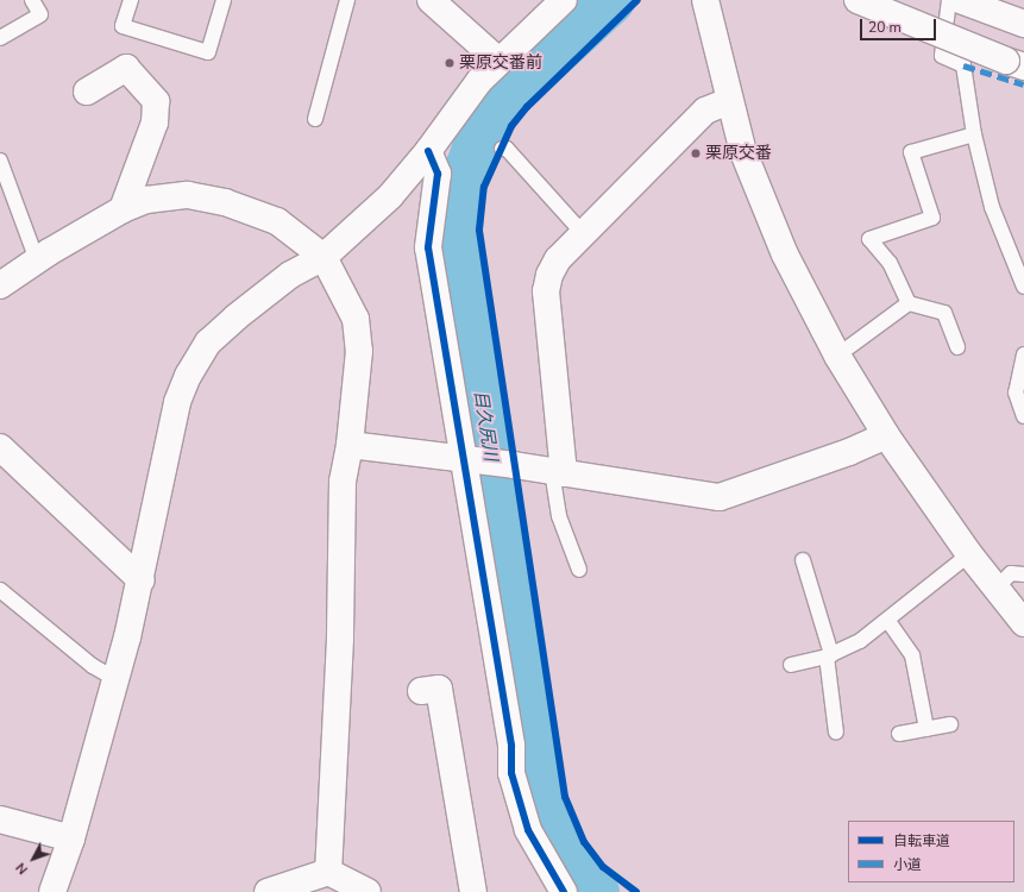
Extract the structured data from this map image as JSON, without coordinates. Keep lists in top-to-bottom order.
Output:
{
  "water": ["目久尻川"],
  "places": ["栗原交番前", "栗原交番"],
  "legend": ["自転車道", "小道"],
  "scale_bar": "20 m",
  "north": "bottom left"
}
